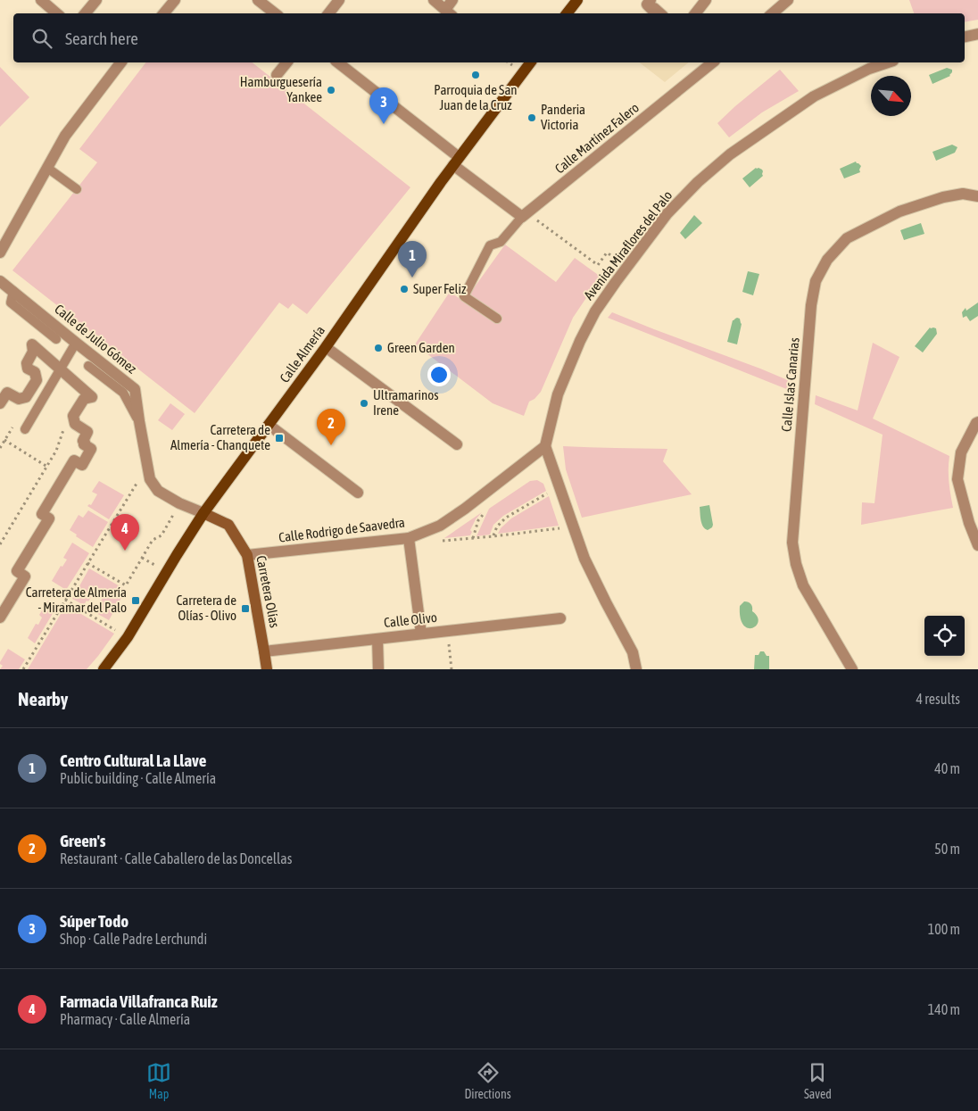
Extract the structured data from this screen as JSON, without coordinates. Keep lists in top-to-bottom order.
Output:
{
  "streets": {
    "main road": ["Calle Almería", "Carretera Olías"],
    "street": [
      "Calle Martínez Falero",
      "Avenida Miraflores del Palo",
      "Calle de Julio Gómez",
      "Calle Islas Canarias",
      "Calle Rodrigo de Saavedra",
      "Calle Olivo"
    ]
  },
  "crossings": [
    ["Avenida Miraflores del Palo", "Calle Rodrigo de Saavedra"],
    ["Calle de Julio Gómez", "Calle Almería"],
    ["Calle de Julio Gómez", "Carretera Olías"],
    ["Calle Almería", "Carretera Olías"],
    ["Calle Rodrigo de Saavedra", "Carretera Olías"],
    ["Carretera Olías", "Calle Olivo"]
  ],
  "places": {
    "other": [
      "Parroquia de San Juan de la Cruz",
      "Hamburguesería Yankee",
      "Panderia Victoria",
      "Super Feliz",
      "Green Garden",
      "Ultramarinos Irene"
    ],
    "transit": ["Carretera de Almería - Chanquete", "Carretera de Almería - Miramar del Palo", "Carretera de Olías - Olivo"]
  },
  "north": "bottom right",
  "page": {
    "search": "Search here",
    "pins": [
      "3",
      "1",
      "2",
      "4"
    ],
    "heading": ["Nearby", "4 results"],
    "list": [
      {
        "mark": "1",
        "name": "Centro Cultural La Llave",
        "note": "Public building · Calle Almería",
        "value": "40 m"
      },
      {
        "mark": "2",
        "name": "Green's",
        "note": "Restaurant · Calle Caballero de las Doncellas",
        "value": "50 m"
      },
      {
        "mark": "3",
        "name": "Súper Todo",
        "note": "Shop · Calle Padre Lerchundi",
        "value": "100 m"
      },
      {
        "mark": "4",
        "name": "Farmacia Villafranca Ruiz",
        "note": "Pharmacy · Calle Almería",
        "value": "140 m"
      }
    ],
    "nav": ["Map", "Directions", "Saved"]
  }
}
